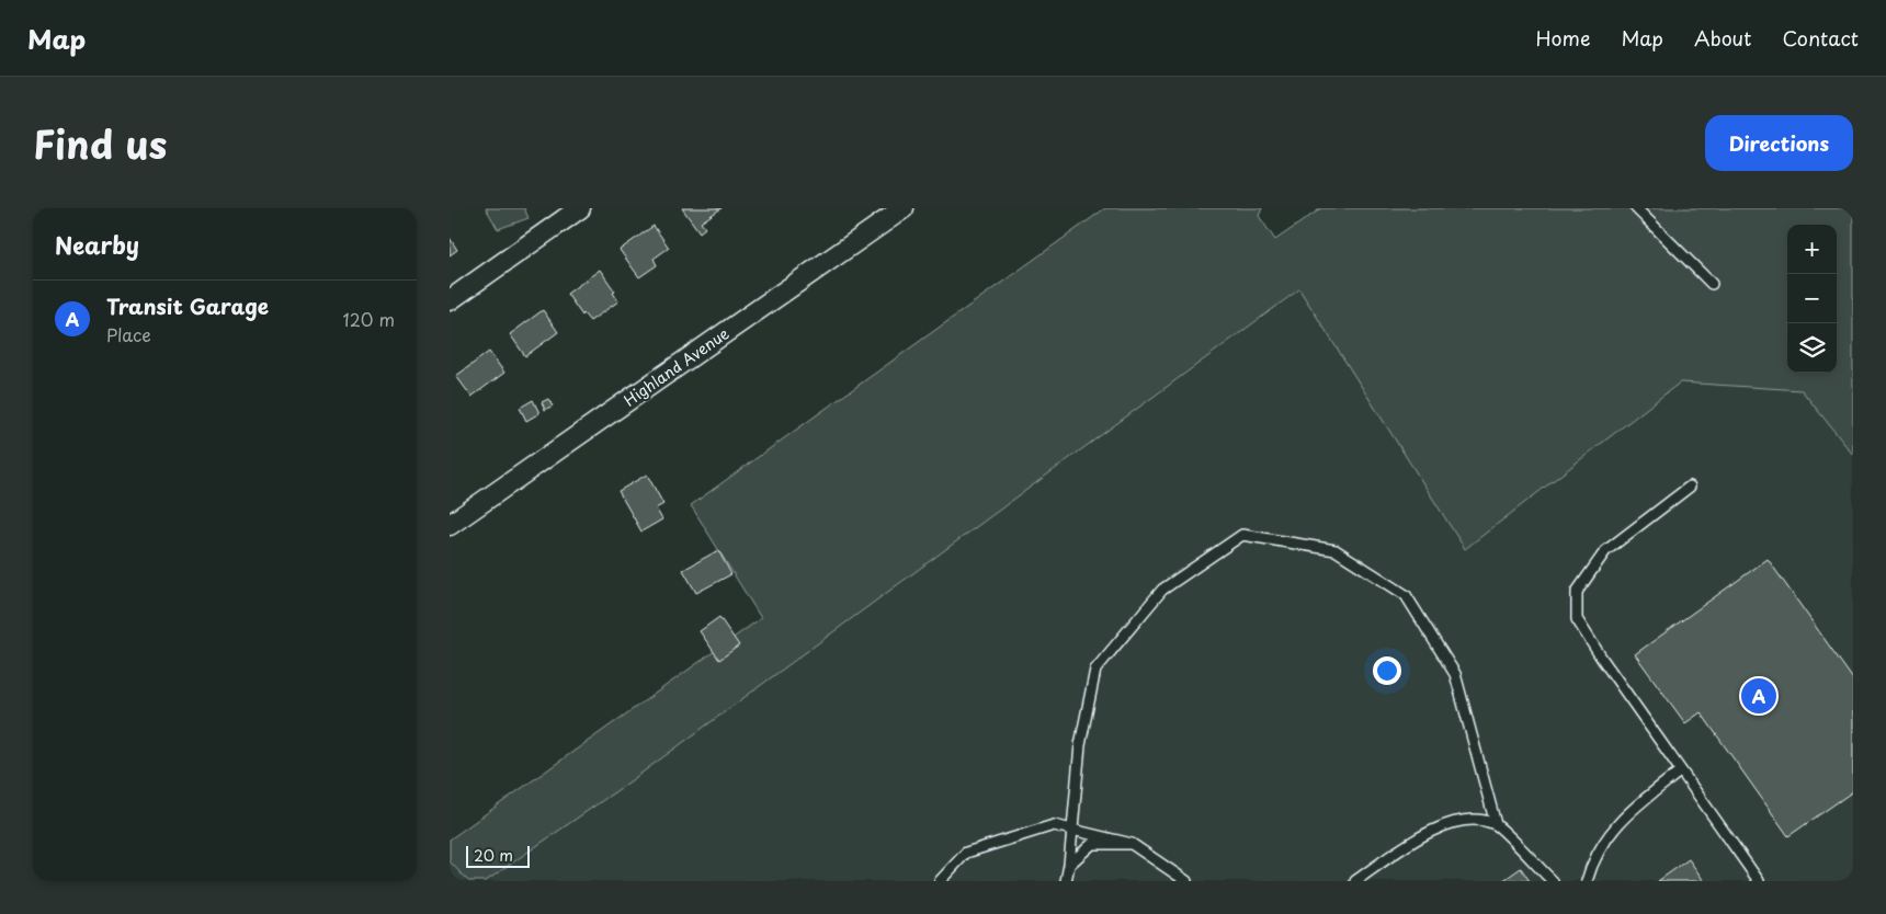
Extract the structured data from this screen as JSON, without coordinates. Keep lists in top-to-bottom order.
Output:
{
  "streets": {
    "street": ["Highland Avenue"]
  },
  "scale_bar": "20 m",
  "page": {
    "header": "Map",
    "nav": [
      "Home",
      "Map",
      "About",
      "Contact"
    ],
    "title": "Find us",
    "buttons": "Directions",
    "heading": "Nearby",
    "map_buttons": ["+", "−"],
    "list": [
      {
        "mark": "A",
        "name": "Transit Garage",
        "note": "Place",
        "value": "120 m"
      }
    ],
    "pins": "A",
    "scale": "20 m"
  }
}
